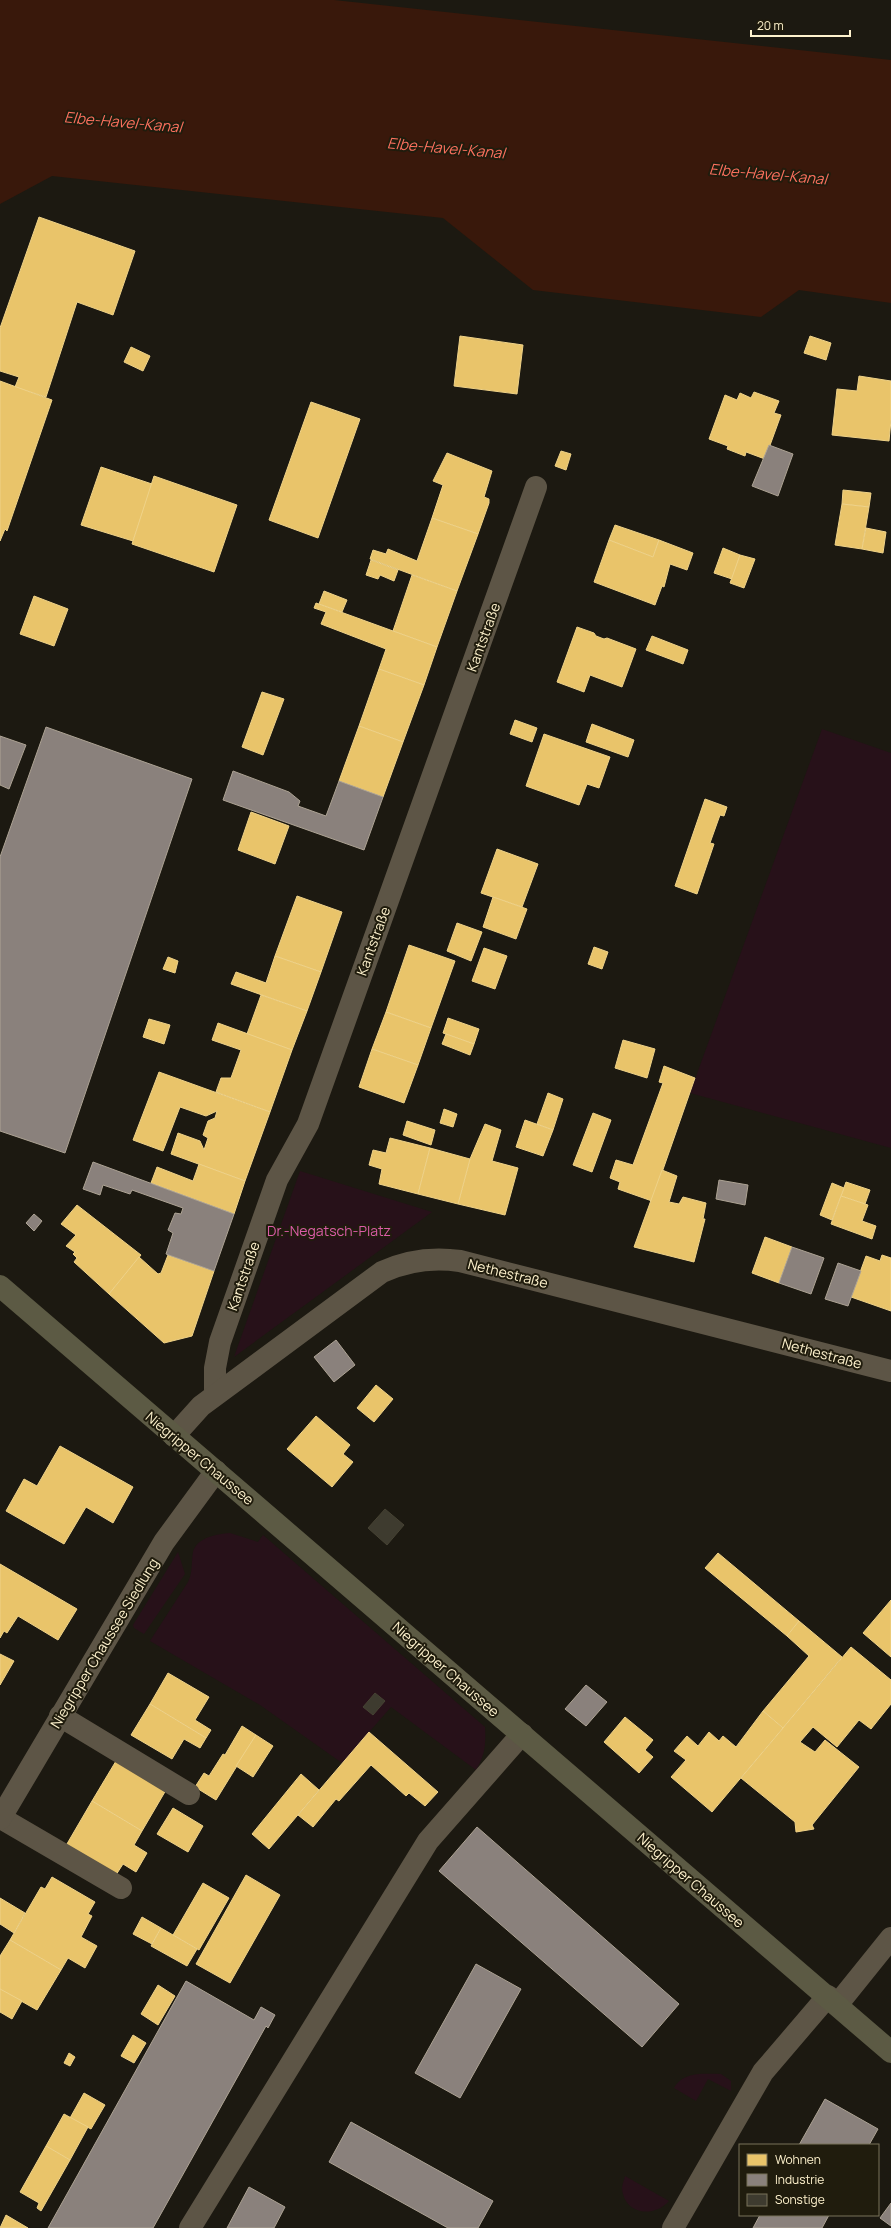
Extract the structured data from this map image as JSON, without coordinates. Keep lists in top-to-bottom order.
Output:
{
  "streets": {
    "main road": ["Niegripper Chaussee"],
    "street": ["Kantstraße", "Nethestraße", "Niegripper Chaussee Siedlung"]
  },
  "crossings": [
    ["Kantstraße", "Nethestraße"],
    ["Nethestraße", "Niegripper Chaussee"],
    ["Niegripper Chaussee", "Niegripper Chaussee Siedlung"]
  ],
  "water": ["Elbe-Havel-Kanal"],
  "parks": ["Dr.-Negatsch-Platz"],
  "legend": ["Wohnen", "Industrie", "Sonstige"],
  "scale_bar": "20 m"
}
